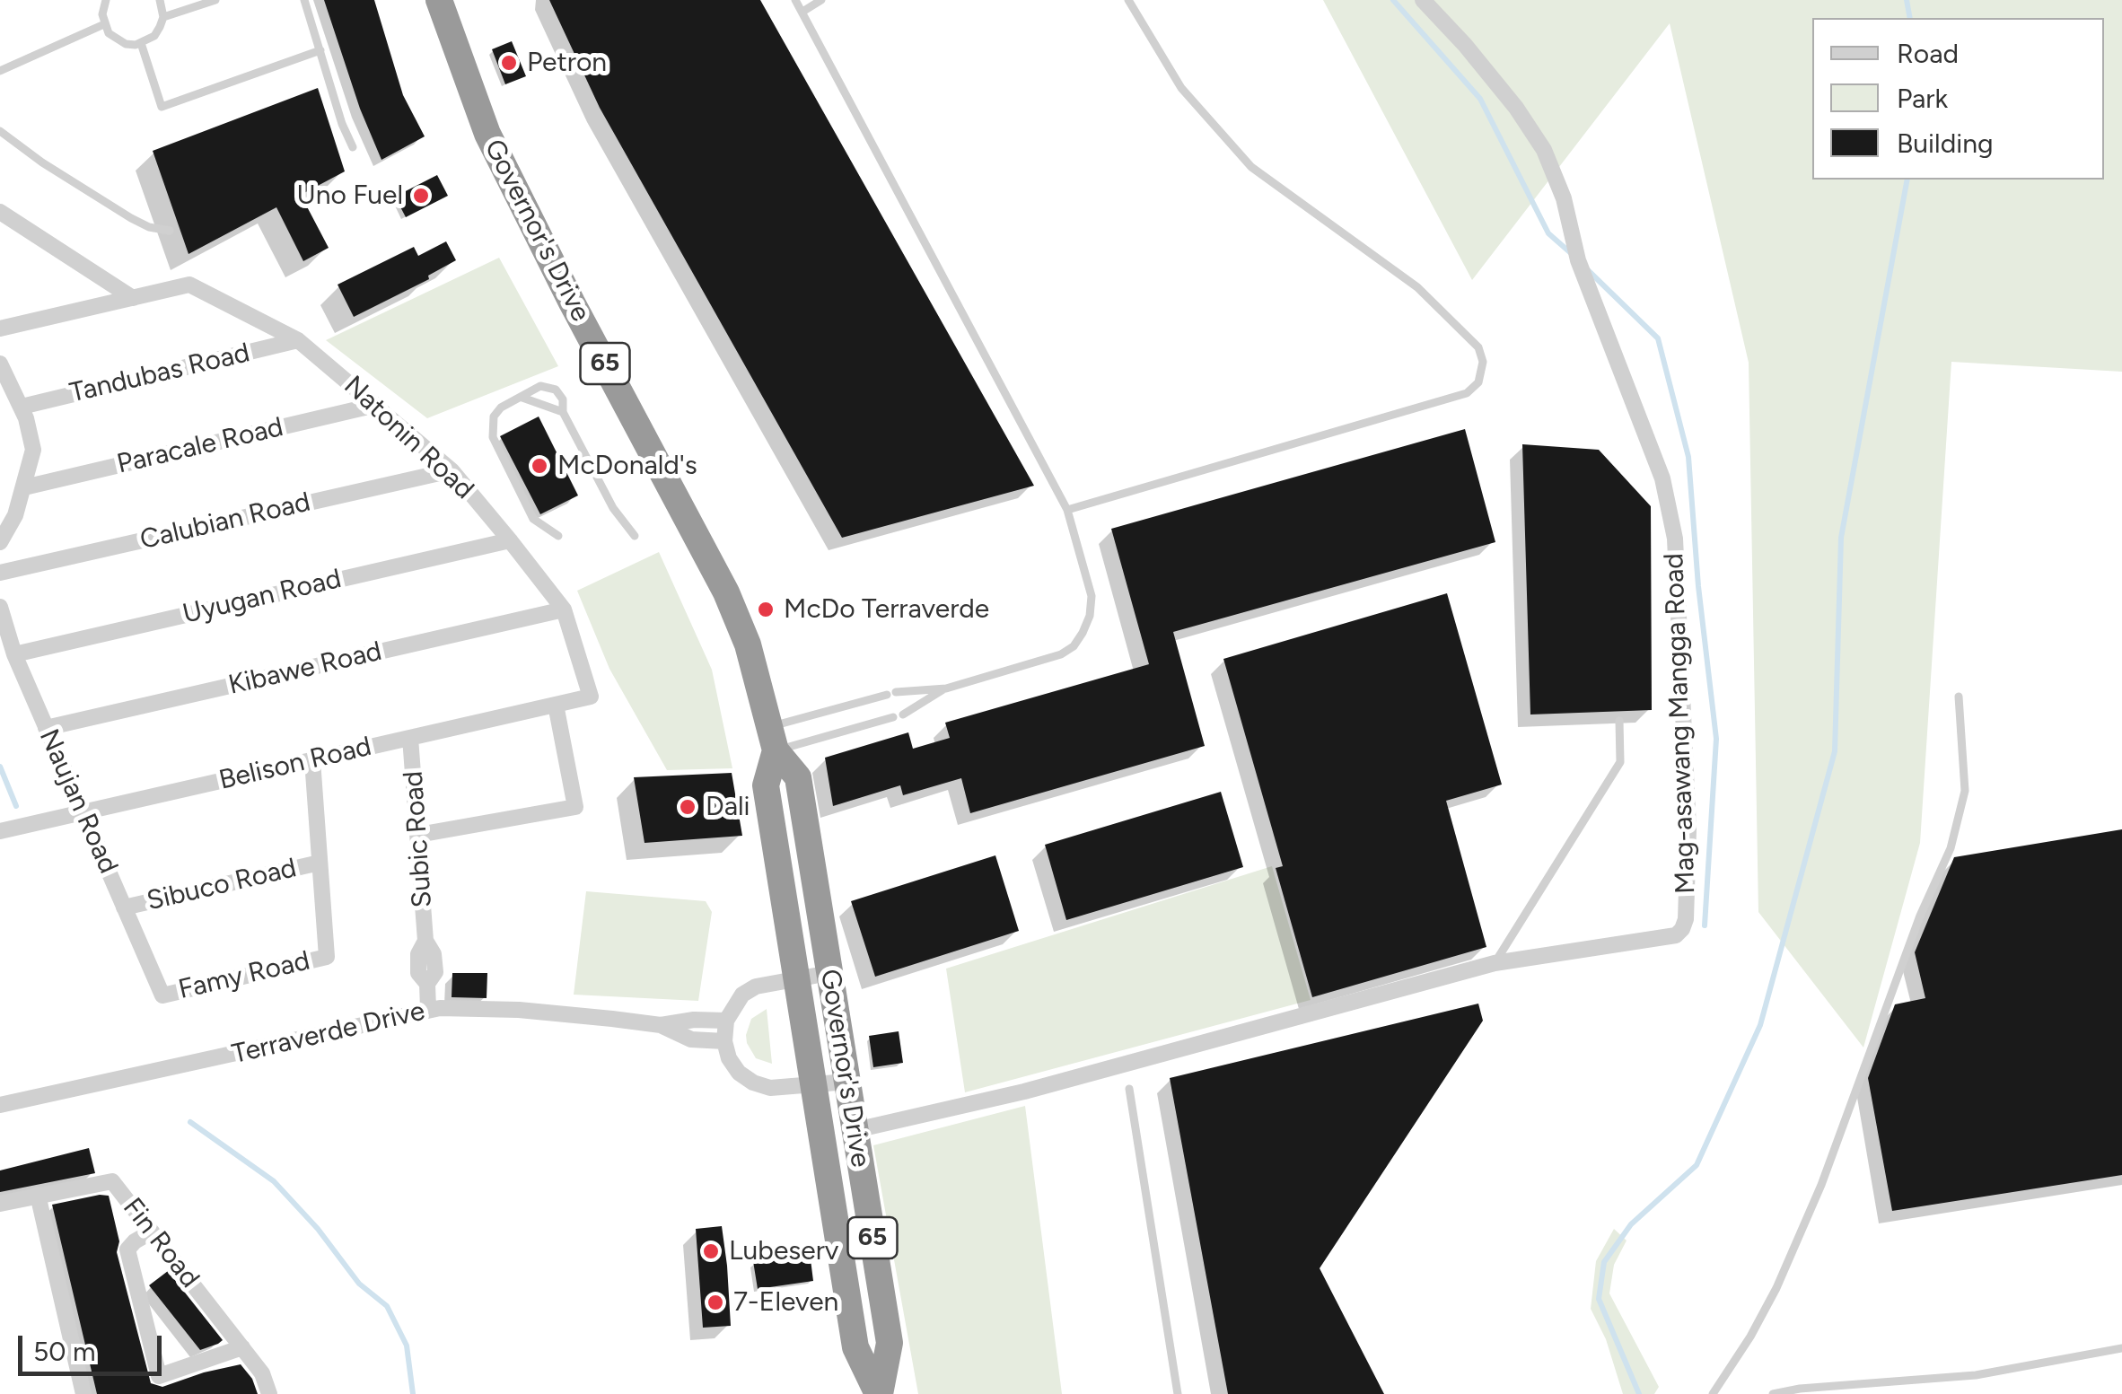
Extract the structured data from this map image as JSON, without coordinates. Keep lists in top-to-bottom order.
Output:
{
  "streets": {
    "highway": ["Governor's Drive", "65"],
    "street": [
      "Tandubas Road",
      "Natonin Road",
      "Paracale Road",
      "Calubian Road",
      "Uyugan Road",
      "Kibawe Road",
      "Mag-asawang Mangga Road",
      "Belison Road",
      "Naujan Road",
      "Subic Road",
      "Sibuco Road",
      "Famy Road",
      "Terraverde Drive",
      "Fin Road"
    ]
  },
  "crossings": [
    ["Governor's Drive", "Mag-asawang Mangga Road"],
    ["Tandubas Road", "Natonin Road"],
    ["Natonin Road", "Paracale Road"],
    ["Natonin Road", "Calubian Road"],
    ["Natonin Road", "Uyugan Road"],
    ["Natonin Road", "Kibawe Road"],
    ["Natonin Road", "Belison Road"],
    ["Uyugan Road", "Naujan Road"],
    ["Kibawe Road", "Naujan Road"],
    ["Belison Road", "Naujan Road"],
    ["Belison Road", "Subic Road"],
    ["Naujan Road", "Sibuco Road"],
    ["Naujan Road", "Famy Road"],
    ["Subic Road", "Terraverde Drive"],
    ["Sibuco Road", "Famy Road"]
  ],
  "places": [
    "Petron",
    "Uno Fuel",
    "McDonald's",
    "McDo Terraverde",
    "Dali",
    "Lubeserv",
    "7-Eleven"
  ],
  "legend": ["Road", "Park", "Building"],
  "scale_bar": "50 m"
}
